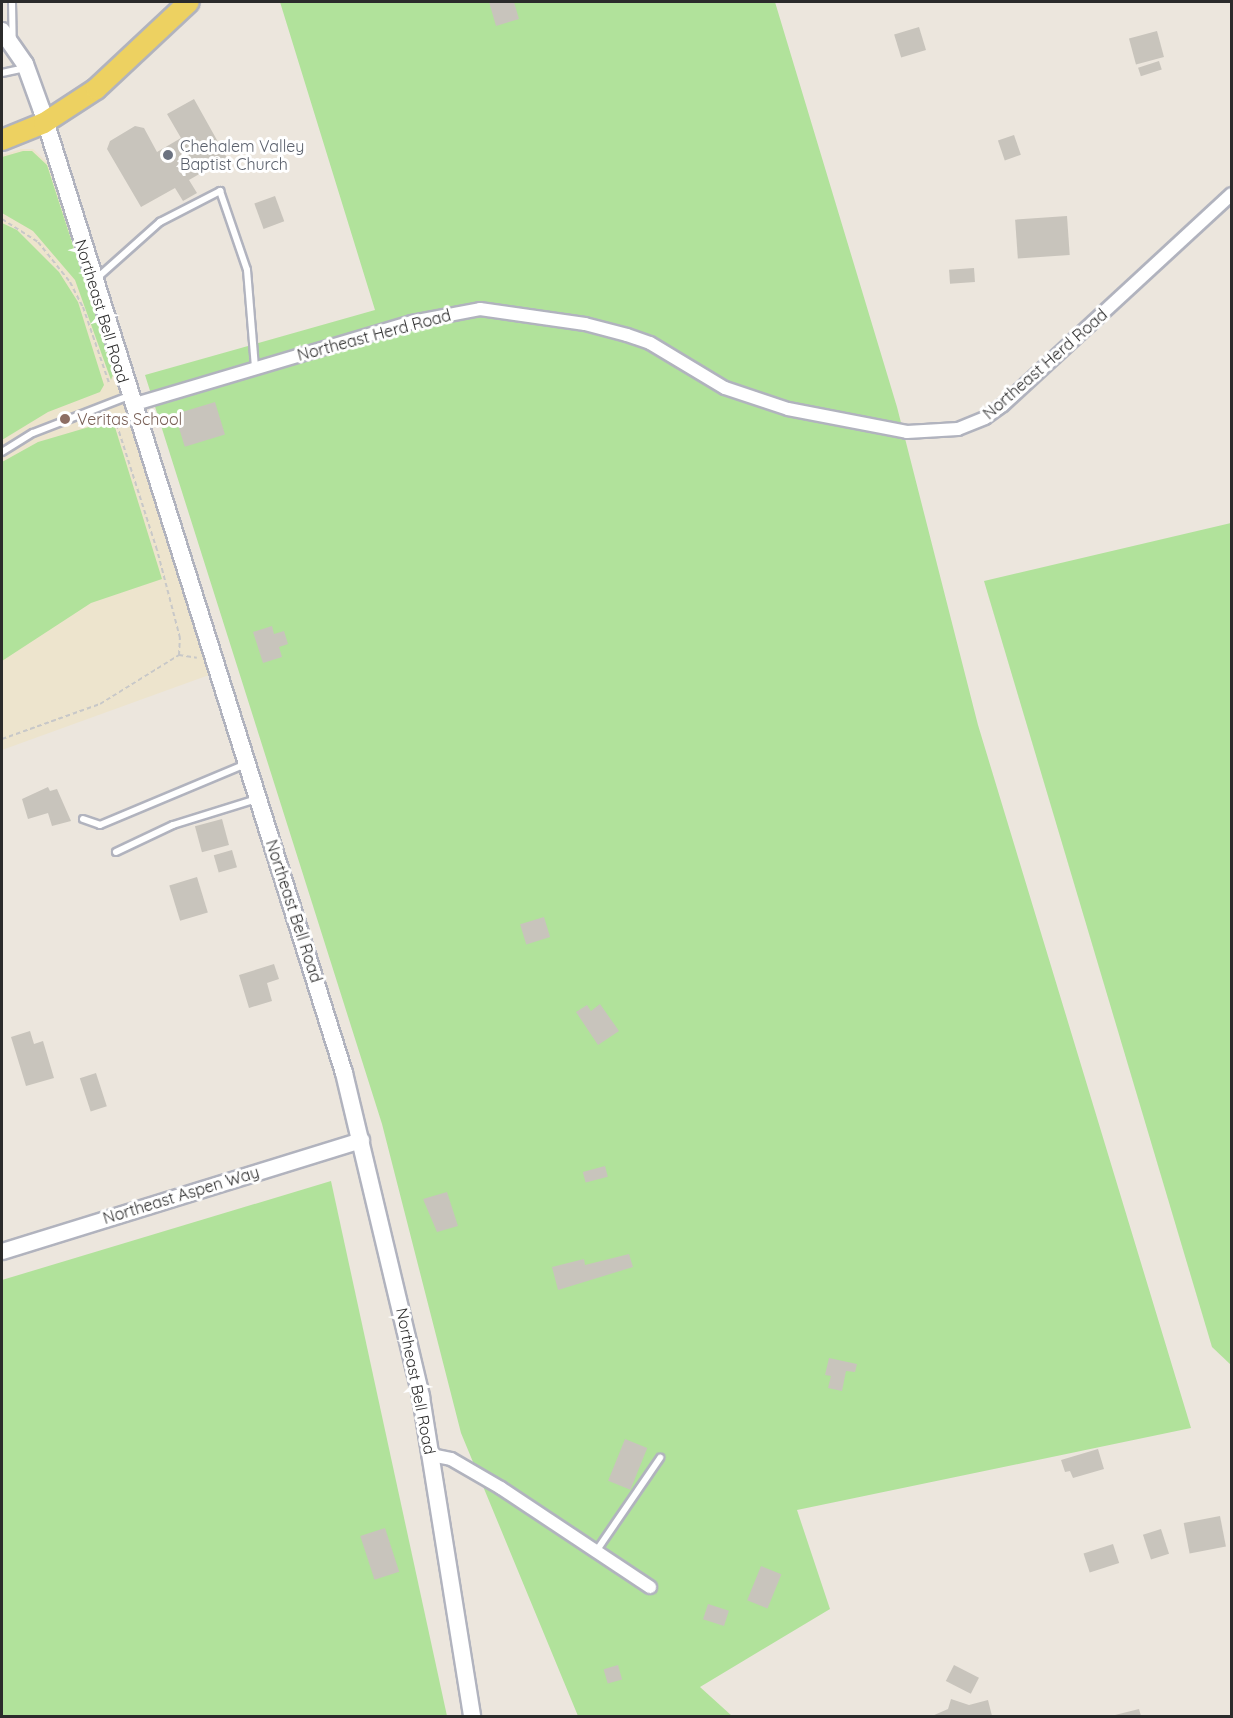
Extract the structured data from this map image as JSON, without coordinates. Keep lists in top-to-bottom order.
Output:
{
  "streets": {
    "main road": ["Northeast Bell Road"],
    "street": ["Northeast Herd Road", "Northeast Aspen Way"]
  },
  "crossings": [
    ["Northeast Bell Road", "Northeast Herd Road"],
    ["Northeast Bell Road", "Northeast Aspen Way"]
  ],
  "places": ["Chehalem Valley Baptist Church", "Veritas School"]
}
